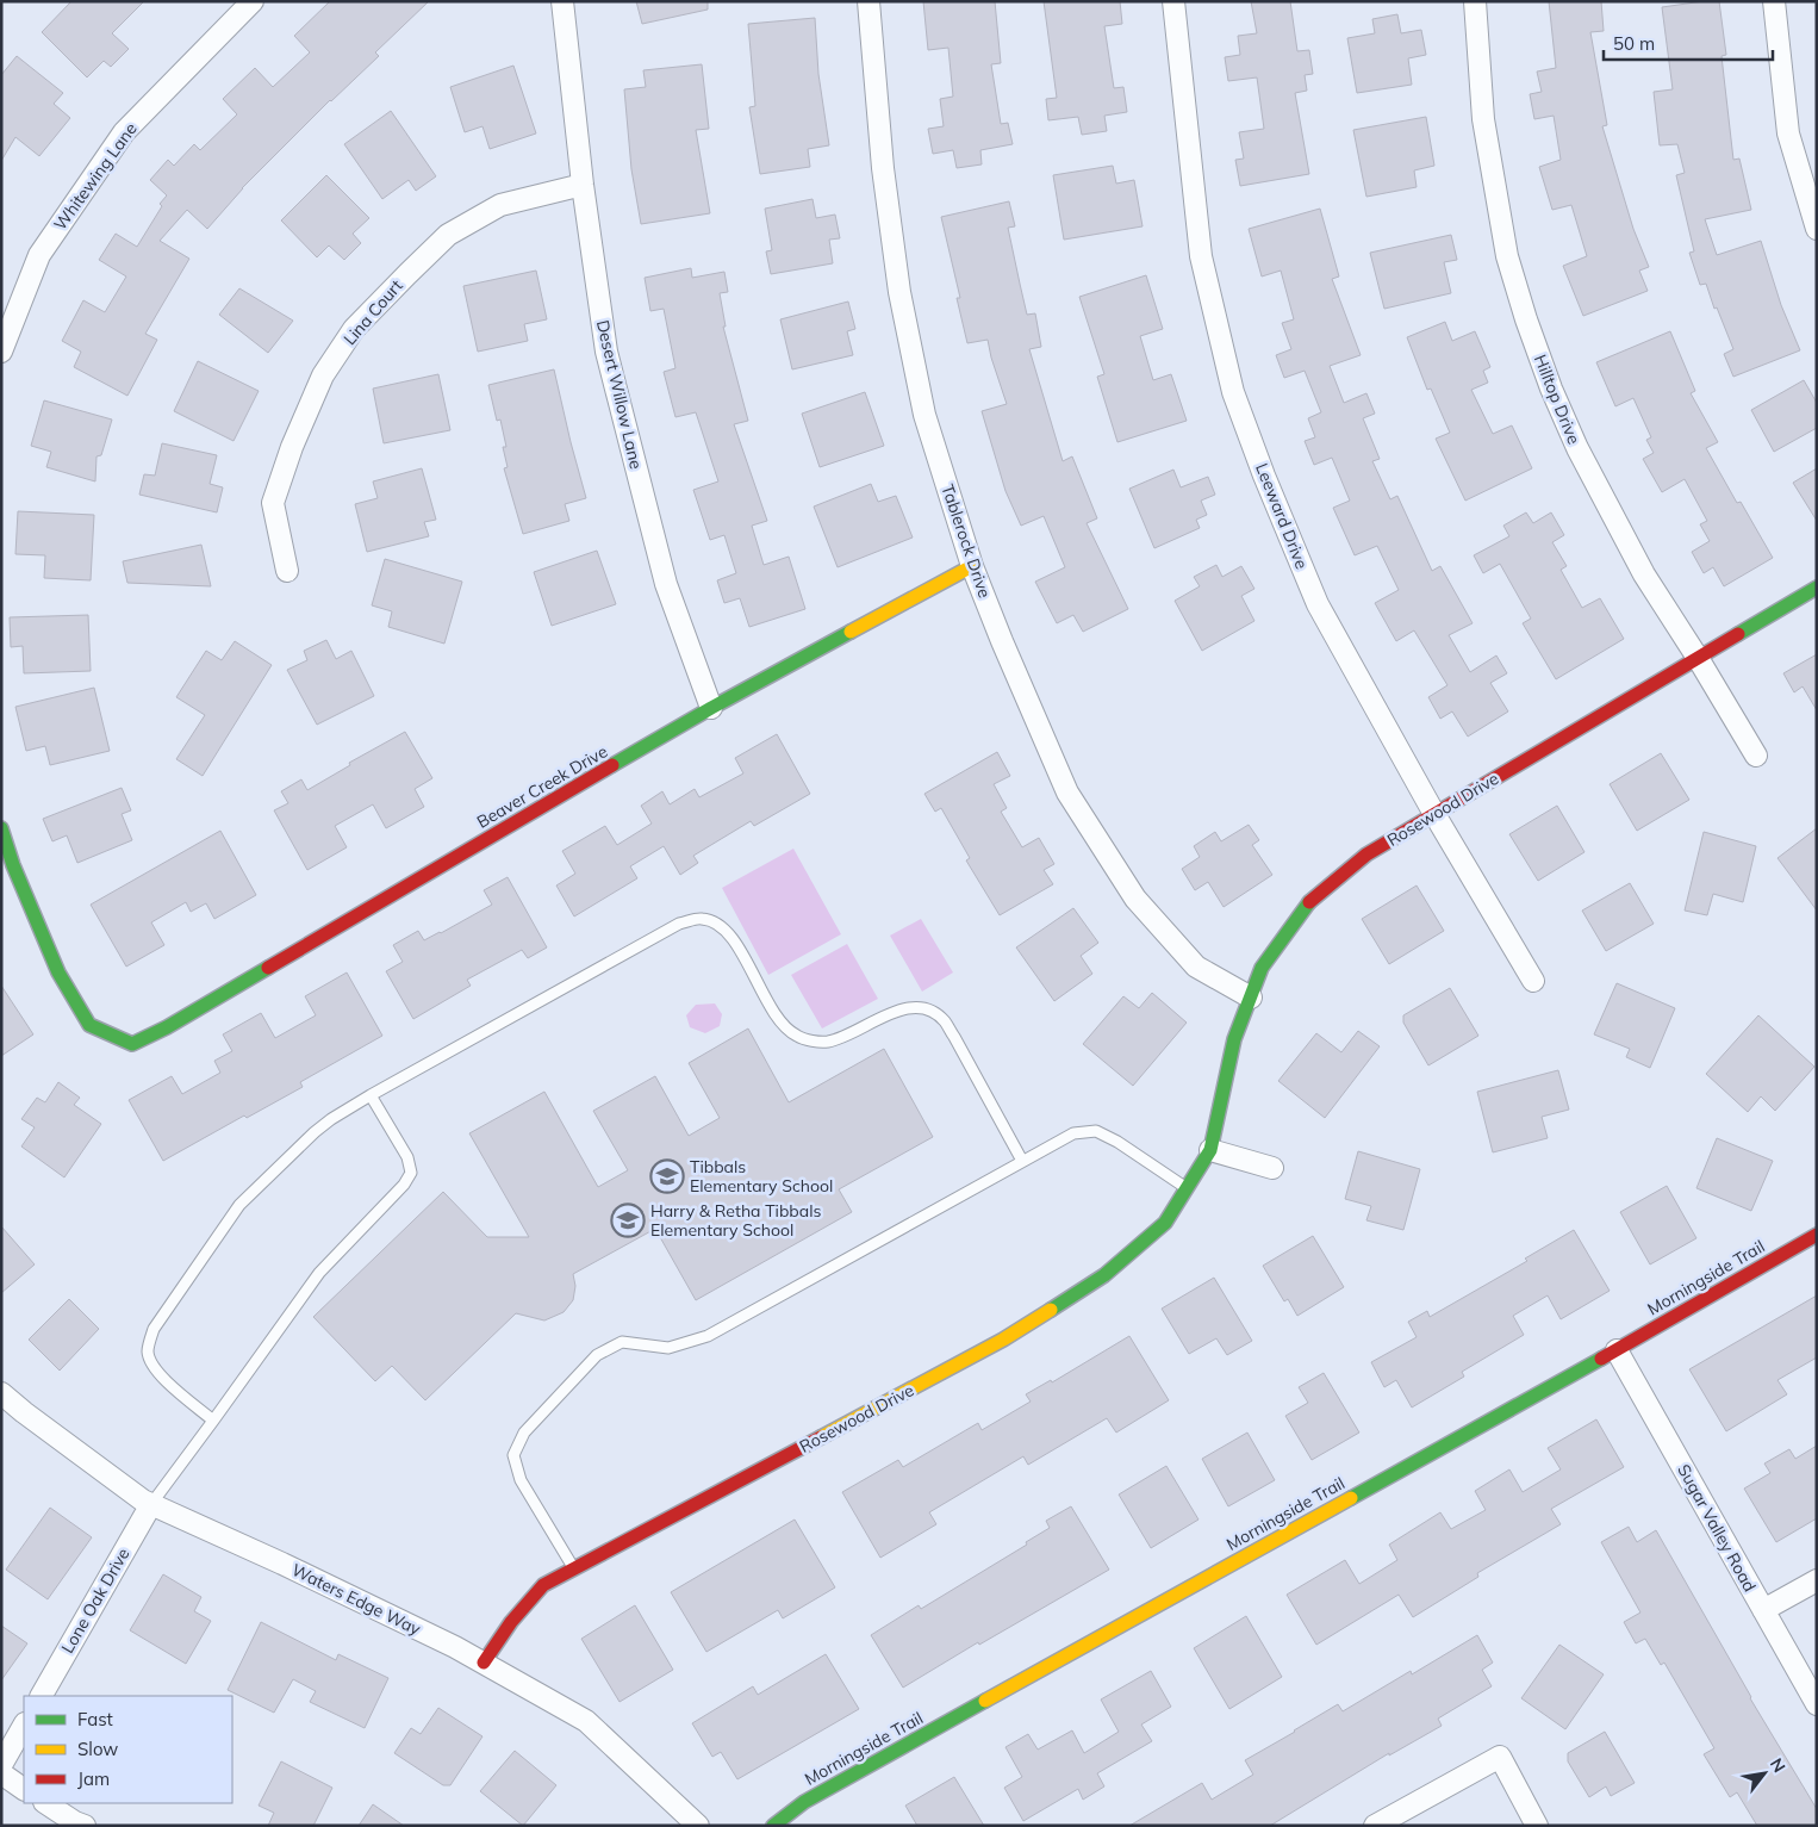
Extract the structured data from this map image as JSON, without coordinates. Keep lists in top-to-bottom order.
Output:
{
  "streets": {
    "street": [
      "Whitewing Lane",
      "Lina Court",
      "Desert Willow Lane",
      "Hilltop Drive",
      "Leeward Drive",
      "Tablerock Drive",
      "Beaver Creek Drive",
      "Rosewood Drive",
      "Morningside Trail",
      "Sugar Valley Road",
      "Waters Edge Way",
      "Lone Oak Drive"
    ]
  },
  "crossings": [
    ["Lina Court", "Desert Willow Lane"],
    ["Desert Willow Lane", "Beaver Creek Drive"],
    ["Hilltop Drive", "Rosewood Drive"],
    ["Leeward Drive", "Rosewood Drive"],
    ["Tablerock Drive", "Beaver Creek Drive"],
    ["Tablerock Drive", "Rosewood Drive"],
    ["Rosewood Drive", "Waters Edge Way"],
    ["Morningside Trail", "Sugar Valley Road"],
    ["Waters Edge Way", "Lone Oak Drive"]
  ],
  "places": {
    "school or university": ["Tibbals Elementary School", "Harry & Retha Tibbals Elementary School"]
  },
  "legend": ["Fast", "Slow", "Jam"],
  "scale_bar": "50 m",
  "north": "top right"
}
